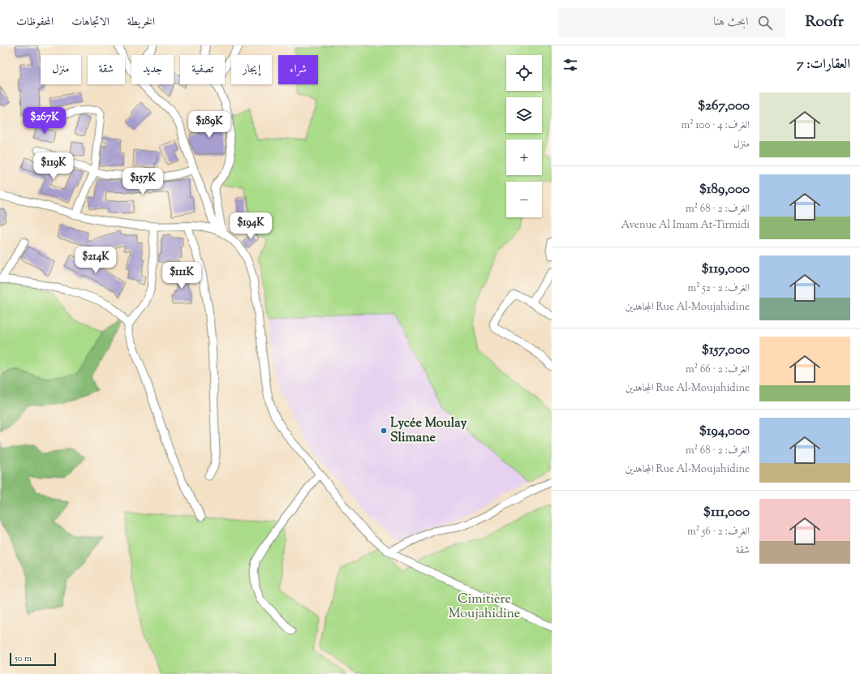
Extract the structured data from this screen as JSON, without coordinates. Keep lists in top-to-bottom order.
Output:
{
  "parks": ["Cimitière Moujahidine"],
  "places": ["Lycée Moulay Slimane"],
  "scale_bar": "50 m",
  "page": {
    "header": "Roofr",
    "search": "ابحث هنا",
    "nav": ["الخريطة", "الاتجاهات", "المحفوظات"],
    "heading": "العقارات: 7",
    "map_buttons": ["+", "−"],
    "chip": [
      "شراء",
      "إيجار",
      "تصفية",
      "جديد",
      "شقة",
      "منزل"
    ],
    "list": [
      {
        "name": "$267,000",
        "note": "الغرف: 4 · 100 m² · منزل"
      },
      {
        "name": "$189,000",
        "note": "الغرف: 2 · 68 m² · Avenue Al Imam At-Tirmidi"
      },
      {
        "name": "$119,000",
        "note": "الغرف: 2 · 52 m² · Rue Al-Moujahidine المجاهدين"
      },
      {
        "name": "$157,000",
        "note": "الغرف: 2 · 66 m² · Rue Al-Moujahidine المجاهدين"
      },
      {
        "name": "$194,000",
        "note": "الغرف: 2 · 68 m² · Rue Al-Moujahidine المجاهدين"
      },
      {
        "name": "$111,000",
        "note": "الغرف: 2 · 56 m² · شقة"
      }
    ],
    "price": [
      "$267K",
      "$189K",
      "$119K",
      "$157K",
      "$194K",
      "$214K",
      "$111K"
    ],
    "scale": "50 m"
  }
}
